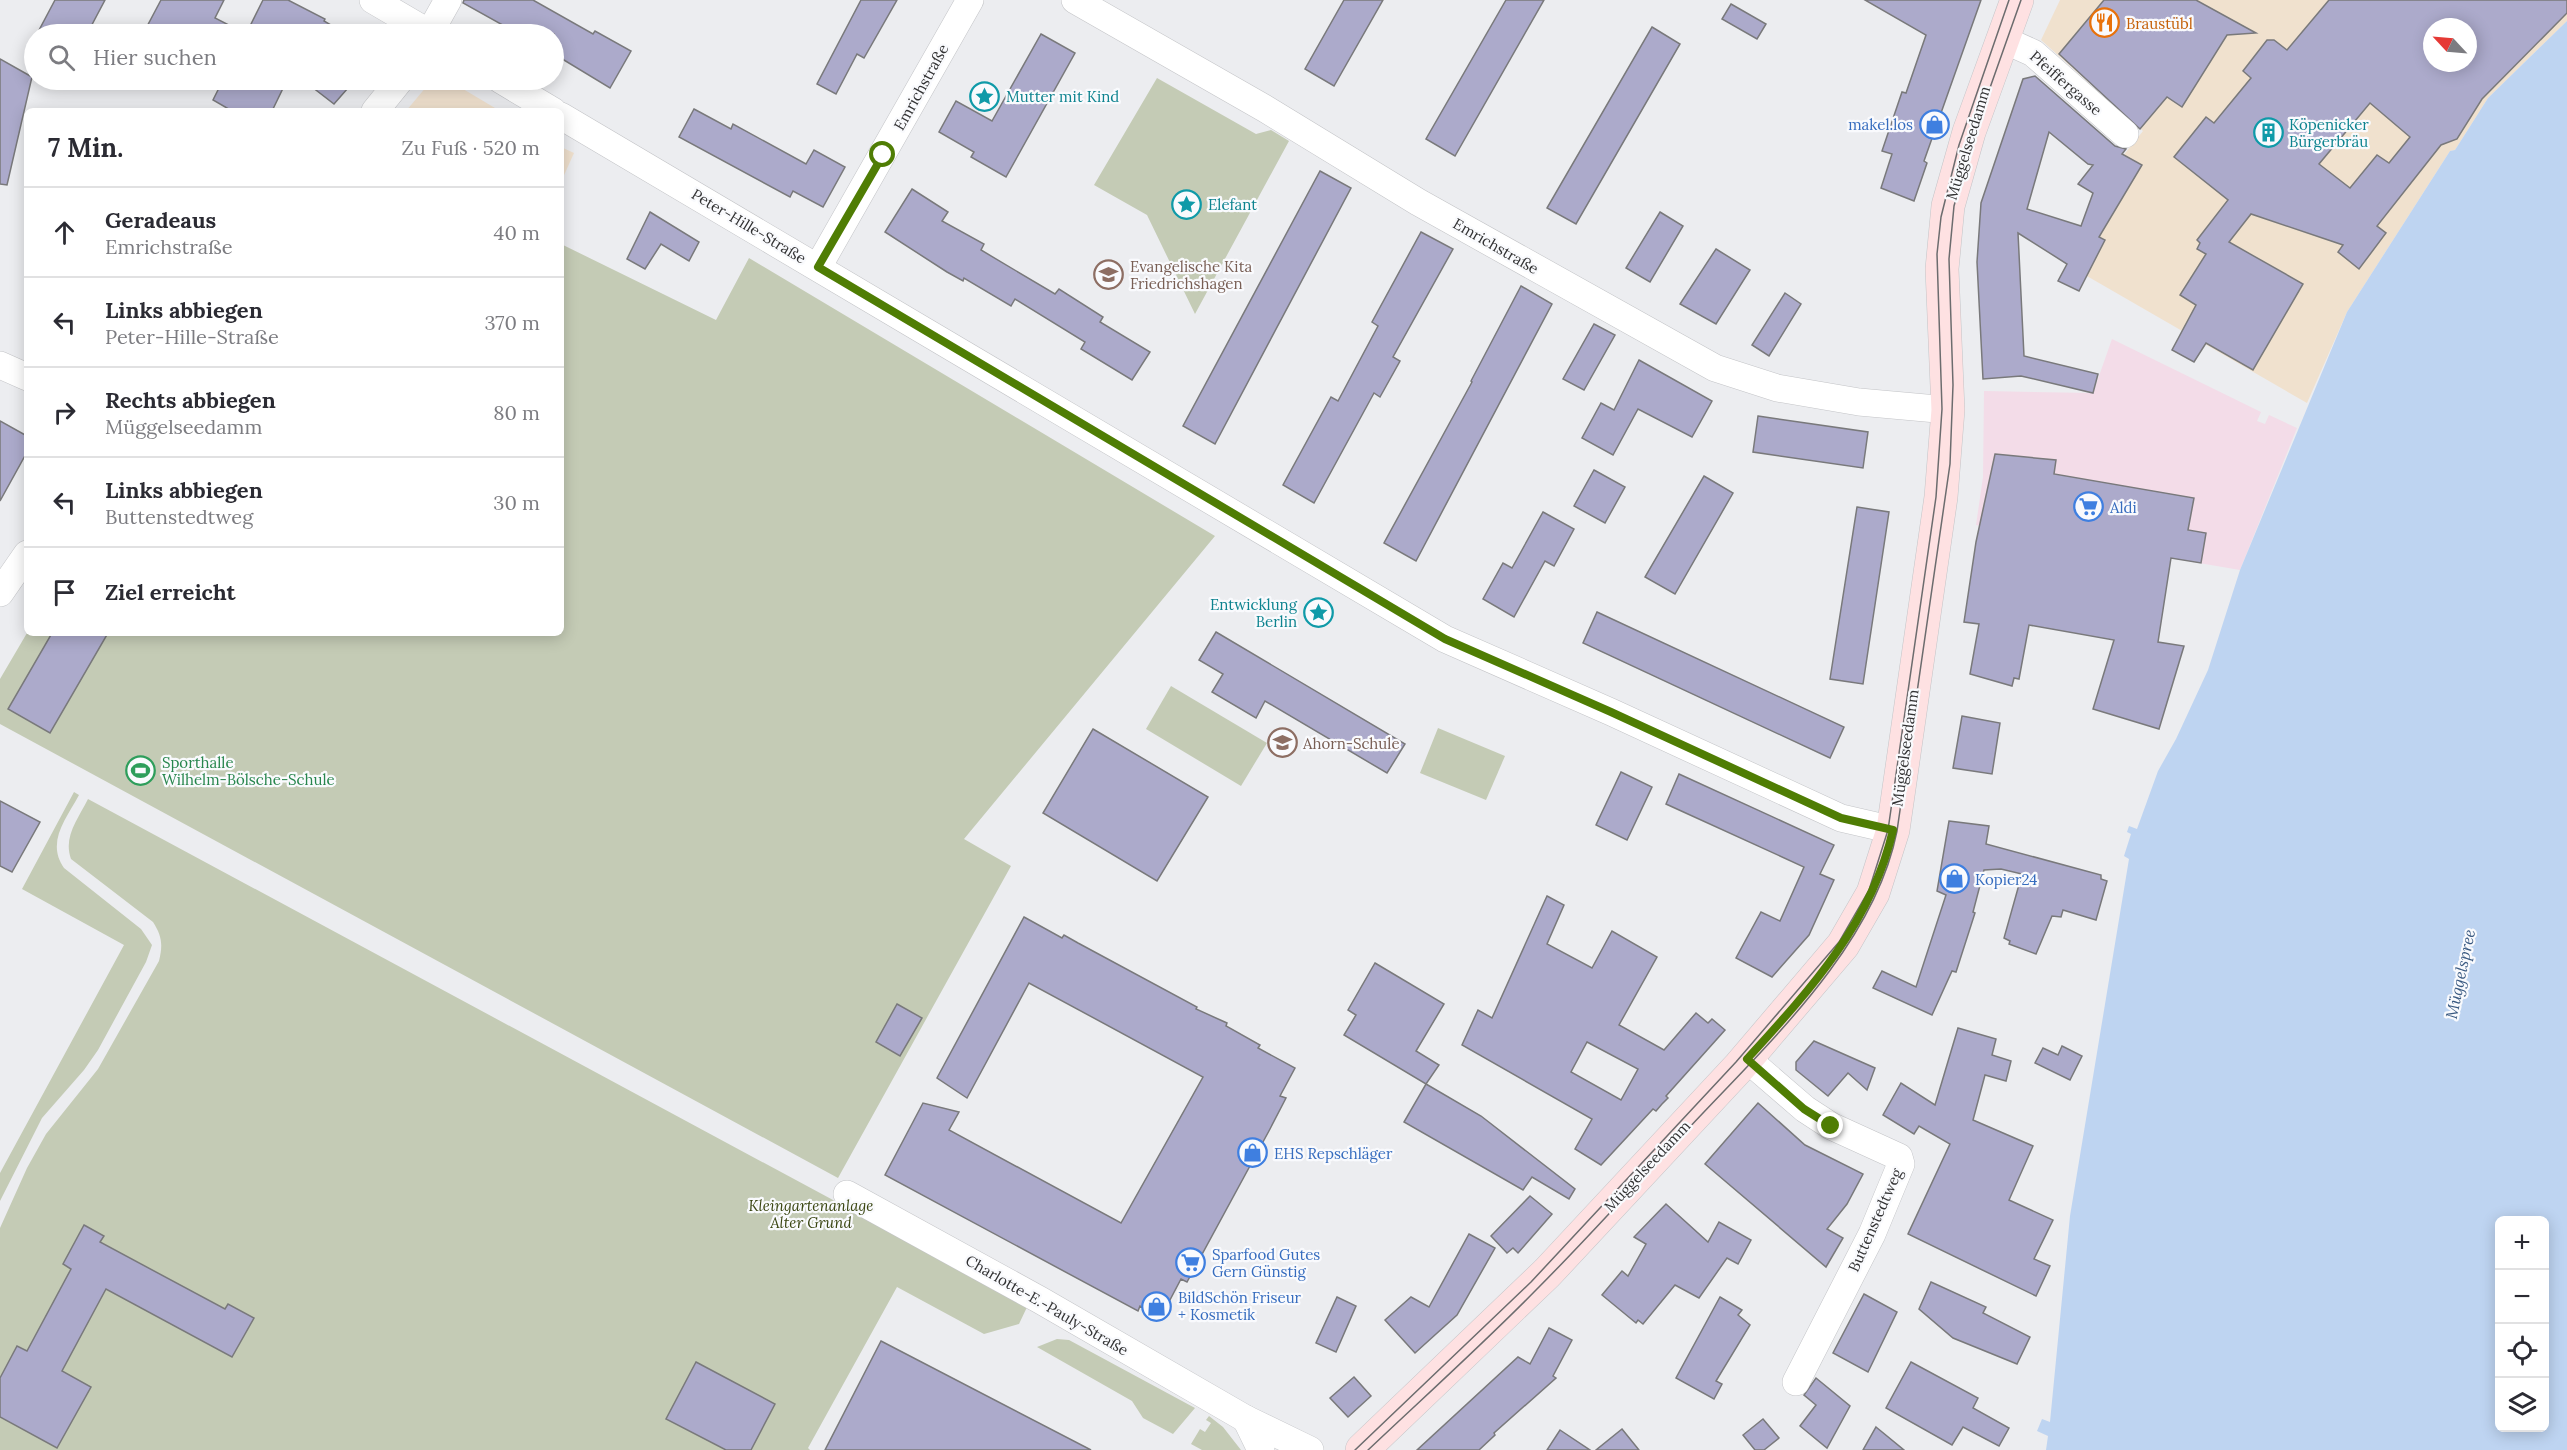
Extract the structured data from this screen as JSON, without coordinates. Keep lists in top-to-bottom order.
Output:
{
  "streets": {
    "main road": ["Müggelseedamm"],
    "street": [
      "Pfeiffergasse",
      "Emrichstraße",
      "Peter-Hille-Straße",
      "Buttenstedtweg",
      "Charlotte-E.-Pauly-Straße"
    ]
  },
  "crossings": [
    ["Pfeiffergasse", "Müggelseedamm"],
    ["Emrichstraße", "Müggelseedamm"],
    ["Emrichstraße", "Peter-Hille-Straße"],
    ["Müggelseedamm", "Peter-Hille-Straße"],
    ["Müggelseedamm", "Buttenstedtweg"]
  ],
  "water": ["Müggelspree"],
  "parks": ["Kleingartenanlage Alter Grund"],
  "places": {
    "restaurant": ["Braustübl"],
    "place": ["Mutter mit Kind", "Elefant", "Entwicklung Berlin"],
    "shop": [
      "makel.los",
      "Kopier24",
      "EHS Repschläger",
      "BildSchön Friseur + Kosmetik"
    ],
    "building": ["Köpenicker Bürgerbräu"],
    "school or university": ["Evangelische Kita Friedrichshagen", "Ahorn-Schule"],
    "supermarket": ["Aldi", "Sparfood Gutes Gern Günstig"],
    "sports": ["Sporthalle Wilhelm-Bölsche-Schule"]
  },
  "north": "top left",
  "page": {
    "search": "Hier suchen",
    "heading": ["7 Min.", "Zu Fuß · 520 m"],
    "list": [
      ["Geradeaus", "Emrichstraße", "40 m"],
      ["Links abbiegen", "Peter-Hille-Straße", "370 m"],
      ["Rechts abbiegen", "Müggelseedamm", "80 m"],
      ["Links abbiegen", "Buttenstedtweg", "30 m"],
      "Ziel erreicht"
    ],
    "map_buttons": ["+", "−"]
  }
}
